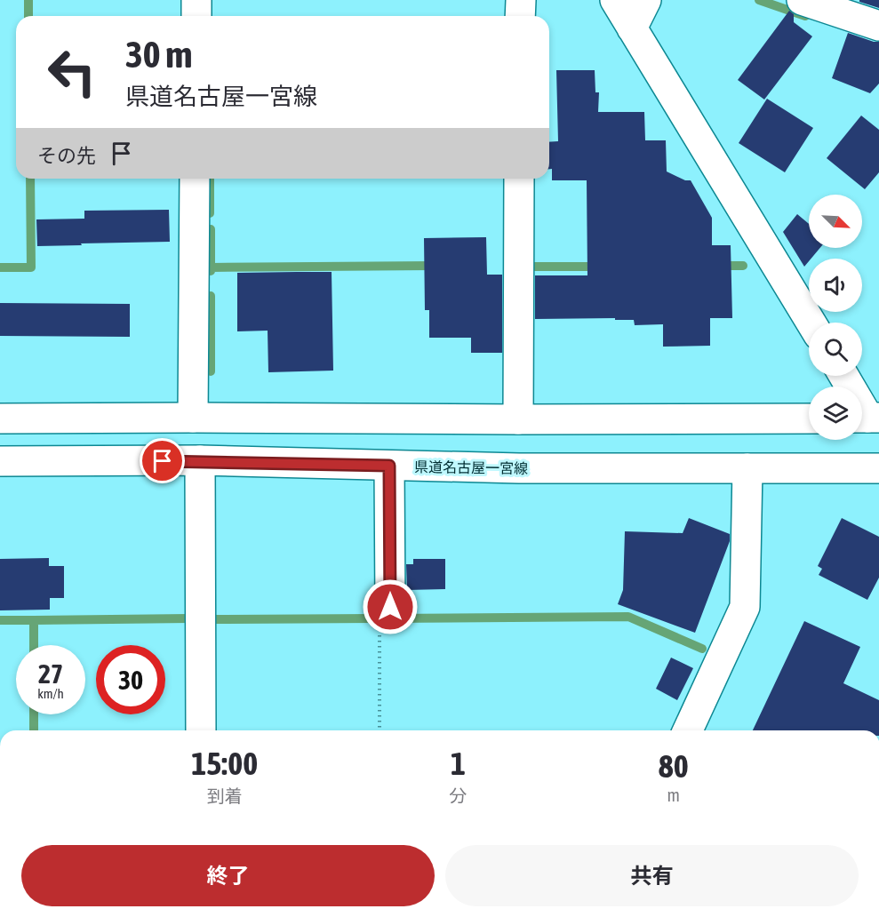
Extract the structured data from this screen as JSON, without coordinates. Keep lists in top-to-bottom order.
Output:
{
  "streets": {
    "street": ["県道名古屋一宮線"]
  },
  "north": "bottom right",
  "page": {
    "turn": ["30 m", "県道名古屋一宮線"],
    "then": "その先",
    "speed": "27 km/h",
    "limit": "30",
    "eta": [
      "15:00",
      "到着",
      "1",
      "分",
      "80",
      "m"
    ],
    "buttons": ["終了", "共有"]
  }
}
